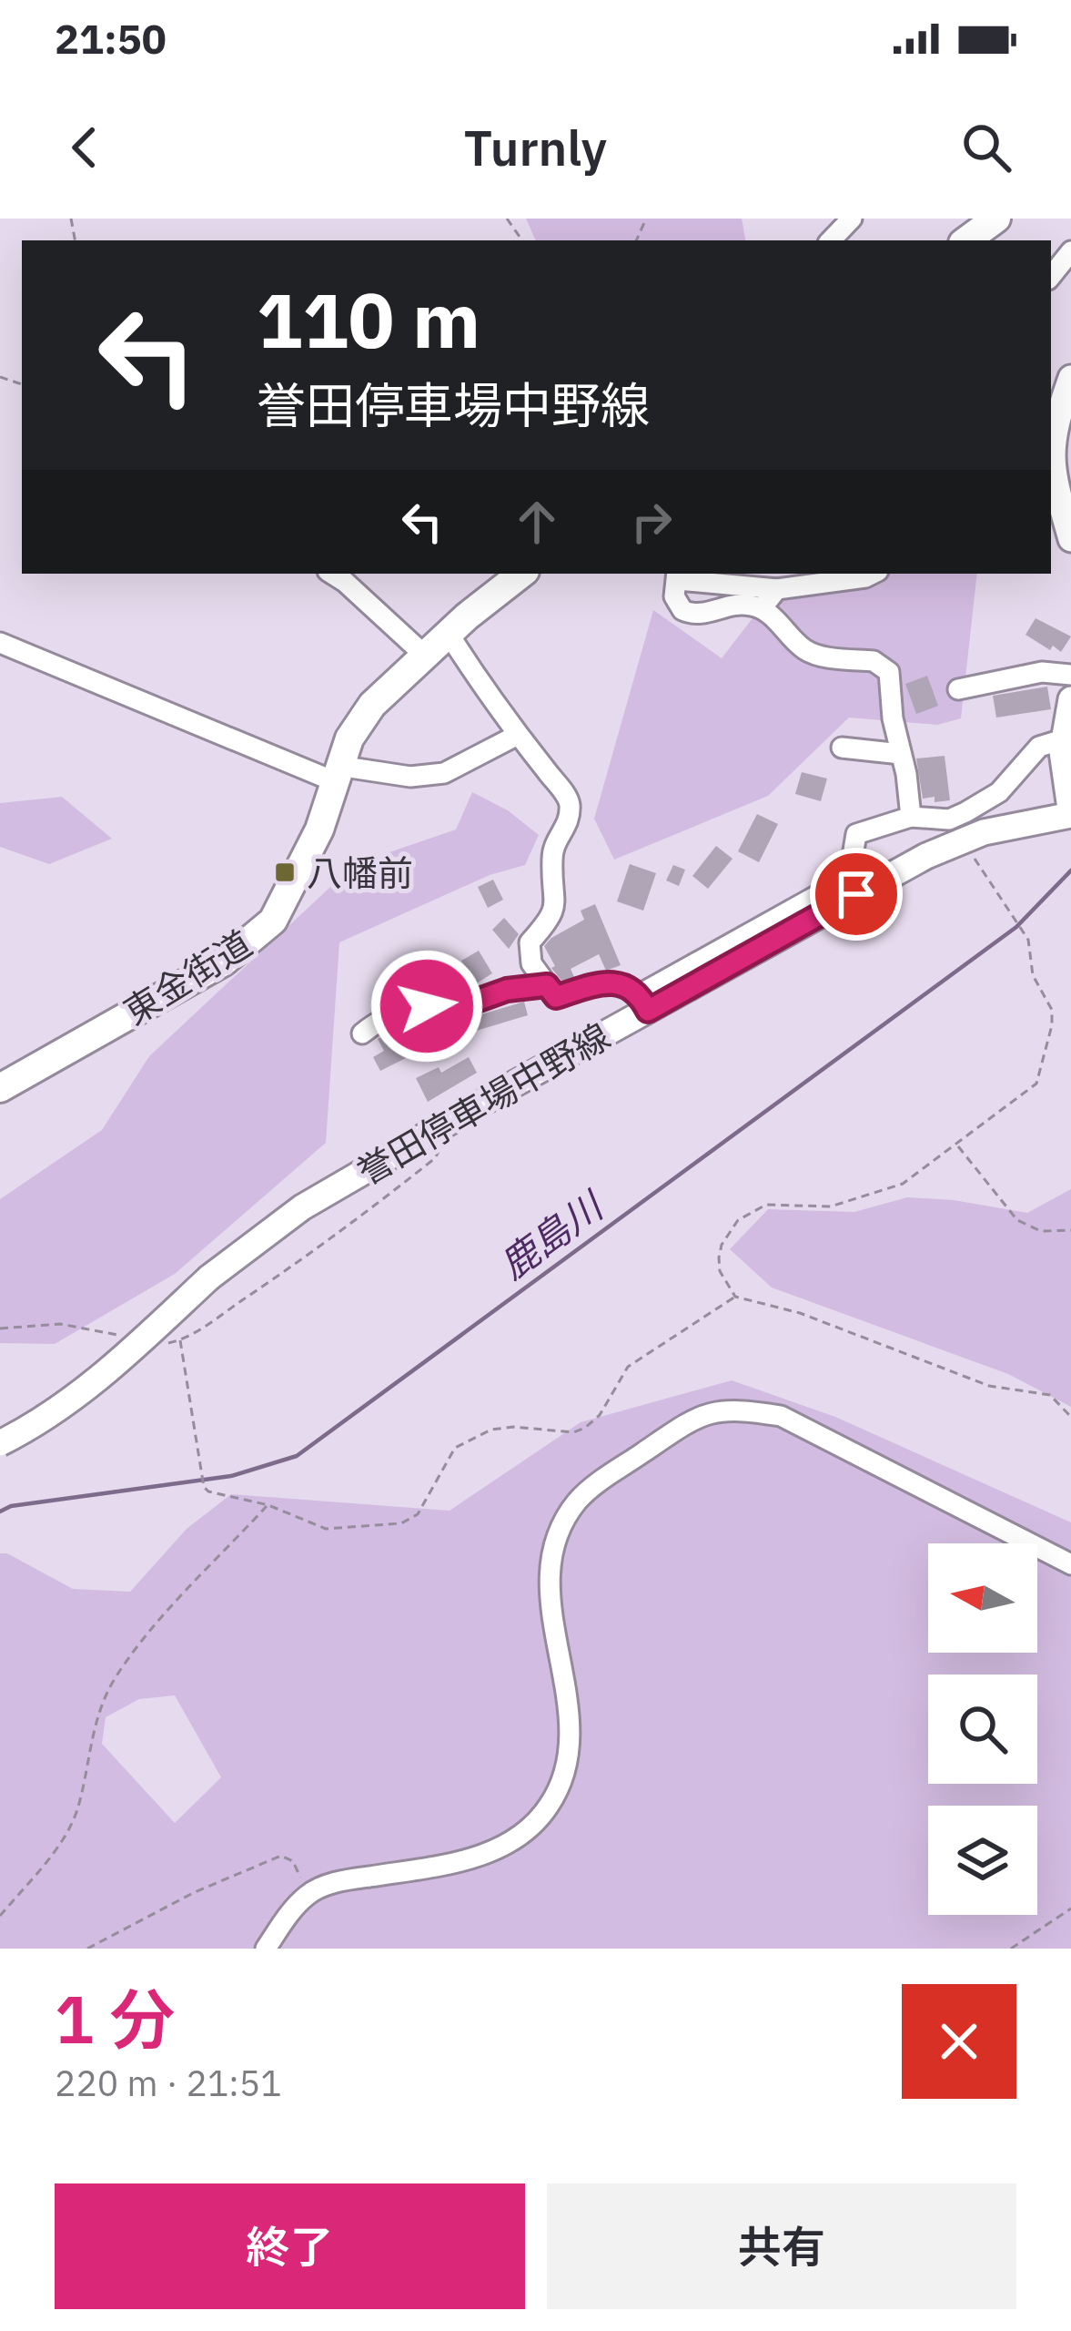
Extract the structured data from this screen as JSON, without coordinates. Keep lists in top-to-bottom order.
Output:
{
  "streets": {
    "highway": ["東金街道"],
    "main road": ["誉田停車場中野線"]
  },
  "water": ["鹿島川"],
  "places": {
    "transit": ["八幡前"]
  },
  "north": "left",
  "page": {
    "status": "21:50",
    "header": "Turnly",
    "turn": ["110 m", "誉田停車場中野線"],
    "heading": ["1 分", "220 m · 21:51"],
    "buttons": ["終了", "共有"]
  }
}
